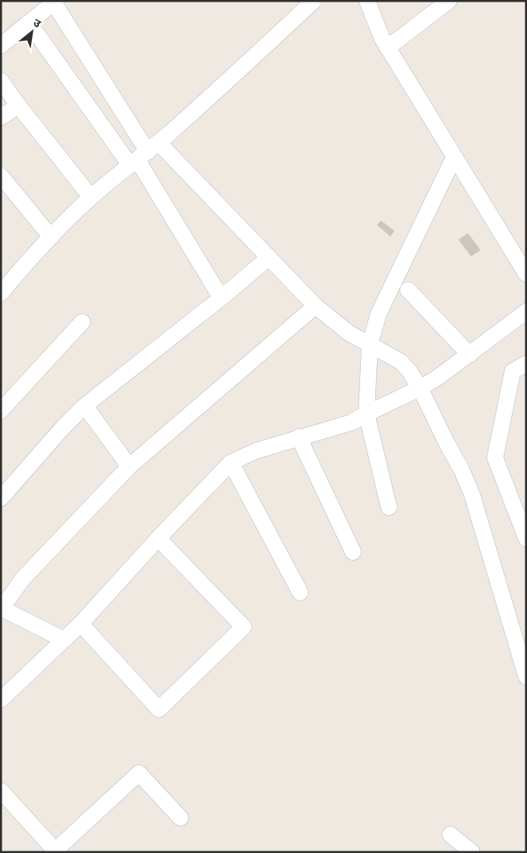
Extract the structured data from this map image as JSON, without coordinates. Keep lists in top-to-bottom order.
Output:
{
  "north": "top right"
}
